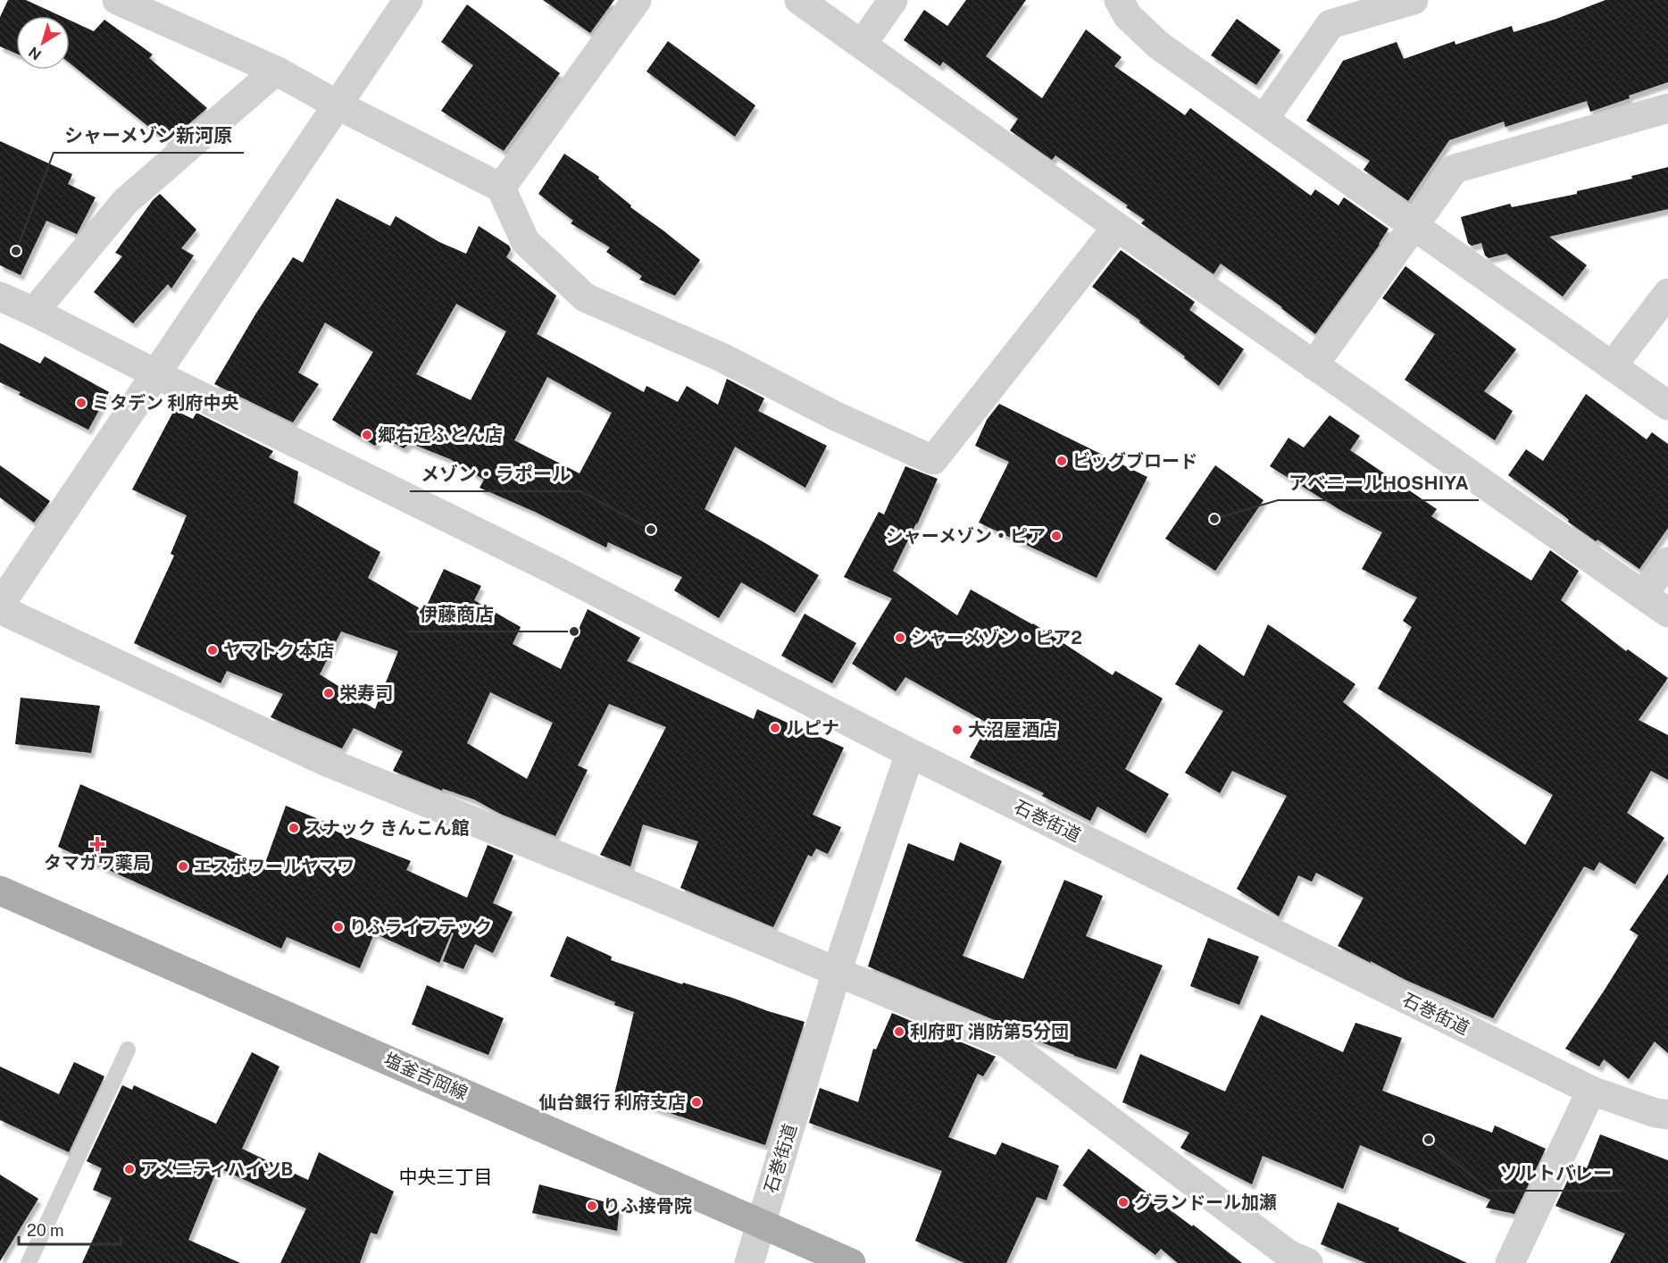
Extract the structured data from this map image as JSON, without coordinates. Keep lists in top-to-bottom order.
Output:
{
  "streets": {
    "main road": ["塩釜吉岡線"],
    "street": ["石巻街道"]
  },
  "crossings": [
    ["石巻街道", "塩釜吉岡線"]
  ],
  "districts": ["中央三丁目"],
  "places": {
    "other": [
      "シャーメゾン新河原",
      "ミタデン 利府中央",
      "郷右近ふとん店",
      "ビッグブロード",
      "アベニールHOSHIYA",
      "メゾン・ラポール",
      "シャーメゾン・ピア",
      "伊藤商店",
      "シャーメゾン・ピア2",
      "ヤマトク 本店",
      "栄寿司",
      "ルピナ",
      "大沼屋酒店",
      "スナック きんこん館",
      "エスポワールヤマワ",
      "りふライフテック",
      "利府町 消防第5分団",
      "仙台銀行 利府支店",
      "ソルトバレー",
      "アメニティハイツB",
      "グランドール加瀬",
      "りふ接骨院"
    ],
    "health": ["タマガワ薬局"]
  },
  "scale_bar": "20 m",
  "north": "bottom left"
}
